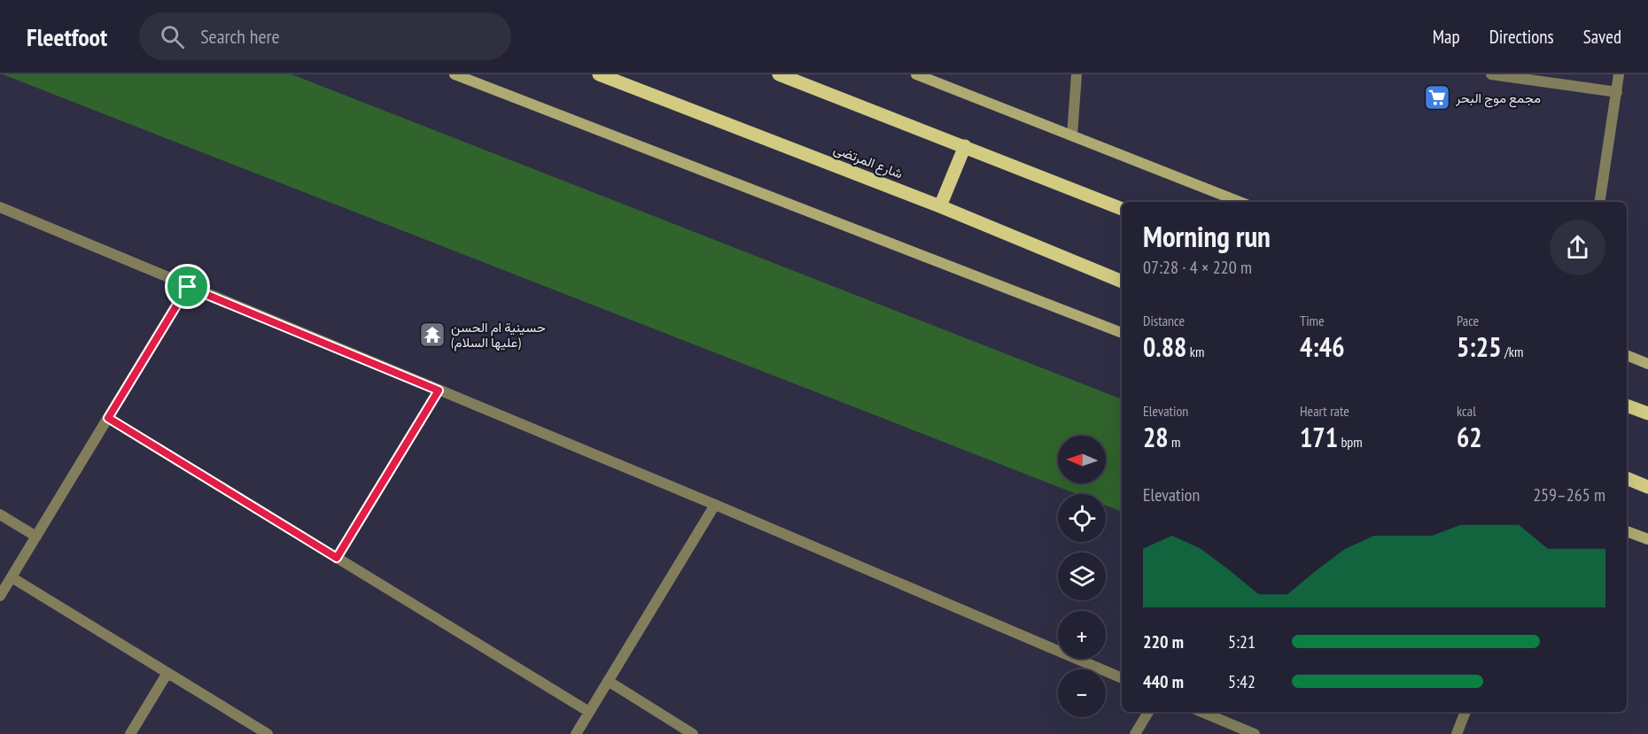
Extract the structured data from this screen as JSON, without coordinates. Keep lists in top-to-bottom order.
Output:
{
  "streets": {
    "main road": ["شارع المرتضى"]
  },
  "places": {
    "supermarket": ["مجمع موج البحر"],
    "temple": ["حسينية ام الحسن (عليها السلام)"]
  },
  "north": "left",
  "page": {
    "header": "Fleetfoot",
    "search": "Search here",
    "nav": ["Map", "Directions", "Saved"],
    "heading": ["Morning run", "07:28 · 4 × 220 m"],
    "stats": [
      ["Distance", "0.88 km"],
      ["Time", "4:46"],
      ["Pace", "5:25 /km"],
      ["Elevation", "28 m"],
      ["Heart rate", "171 bpm"],
      ["kcal", "62"]
    ],
    "map_buttons": ["+", "−"],
    "chart": ["Elevation", "259–265 m"],
    "list": [
      {
        "name": "220 m",
        "note": "5:21"
      },
      {
        "name": "440 m",
        "note": "5:42"
      }
    ]
  }
}
